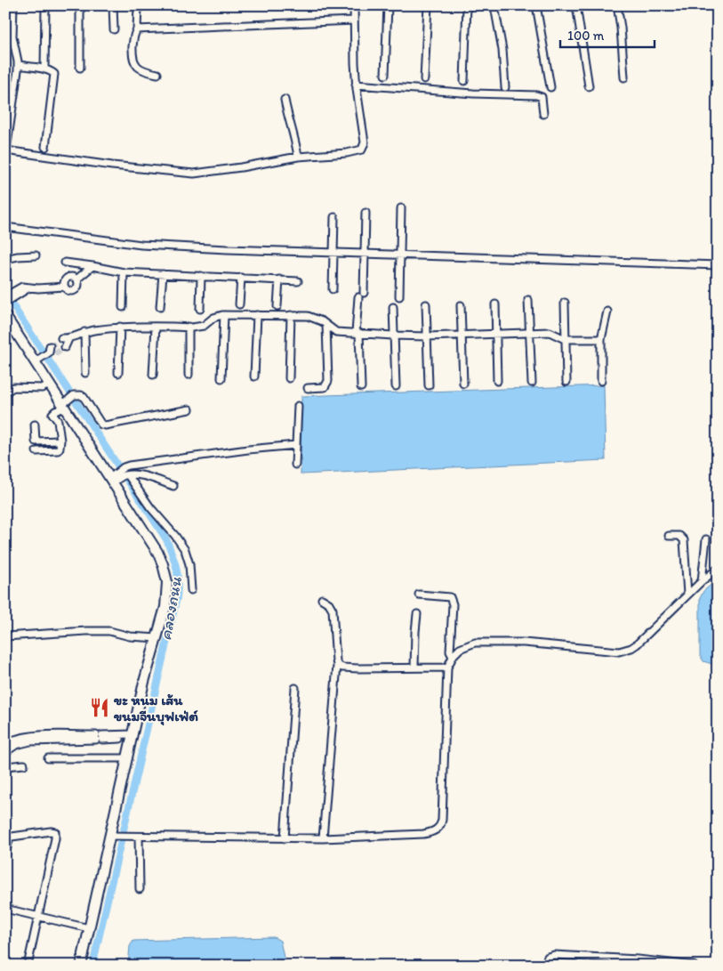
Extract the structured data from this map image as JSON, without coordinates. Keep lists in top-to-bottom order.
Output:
{
  "water": ["คลองถนน"],
  "places": {
    "restaurant": ["ขะ หนม เส้น ขนมจีนบุฟเฟ่ต์"]
  },
  "scale_bar": "100 m"
}
